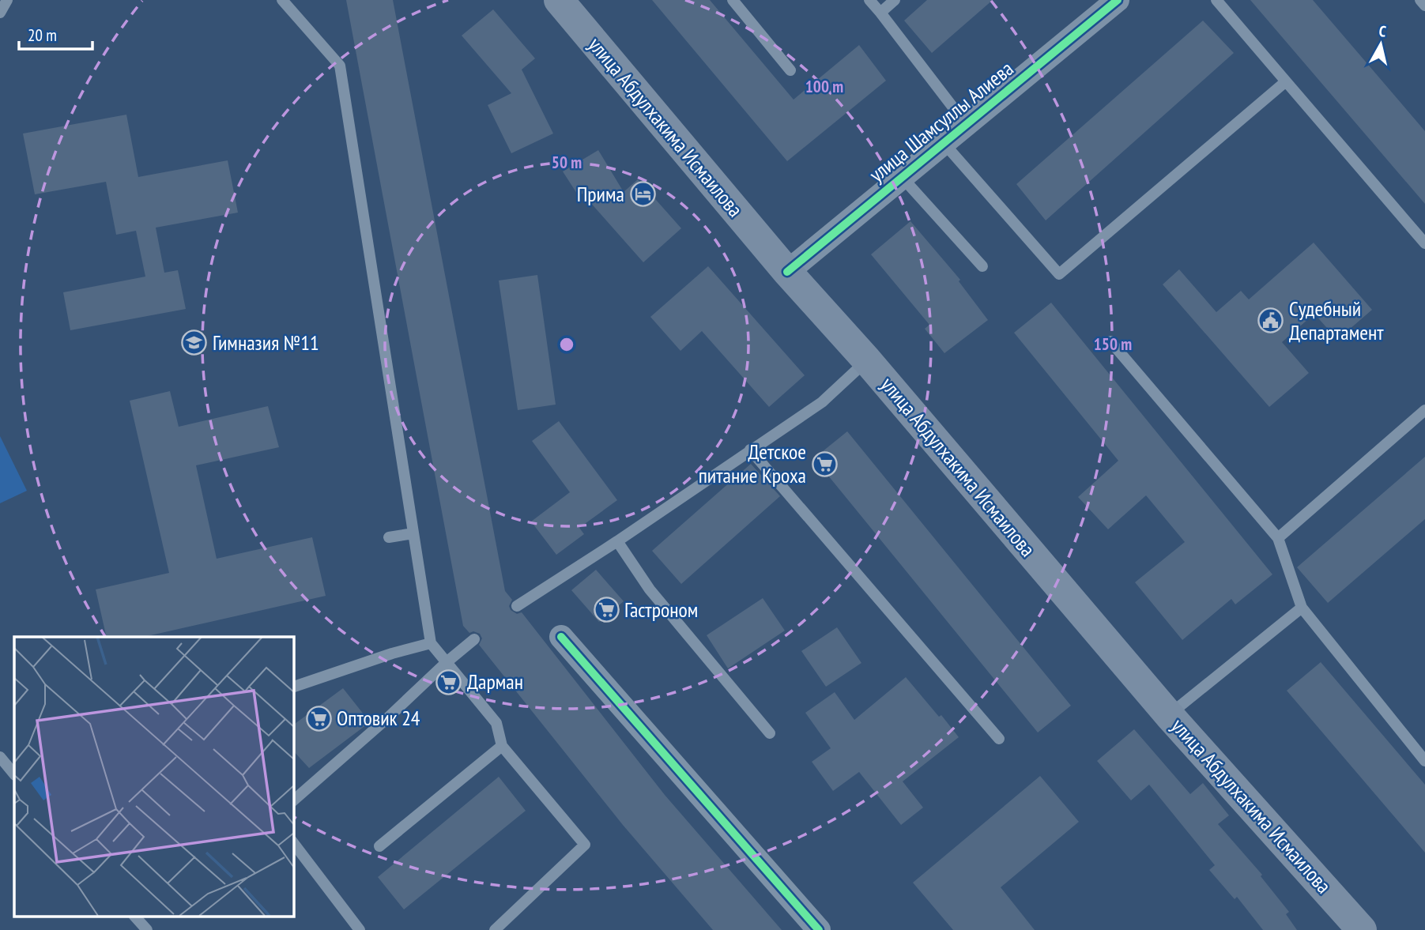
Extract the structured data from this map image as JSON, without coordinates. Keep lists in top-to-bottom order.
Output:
{
  "streets": {
    "main road": ["улица Абдулхакима Исмаилова"],
    "street": ["улица Шамсуллы Алиева"]
  },
  "crossings": [
    ["улица Шамсуллы Алиева", "улица Абдулхакима Исмаилова"]
  ],
  "places": {
    "hotel": ["Прима"],
    "public building": ["Судебный Департамент"],
    "school or university": ["Гимназия №11"],
    "supermarket": [
      "Детское питание Кроха",
      "Гастроном",
      "Дарман",
      "Оптовик 24"
    ]
  },
  "scale_bar": "20 m",
  "north": "top",
  "rings": ["100 m", "50 m", "150 m"]
}
